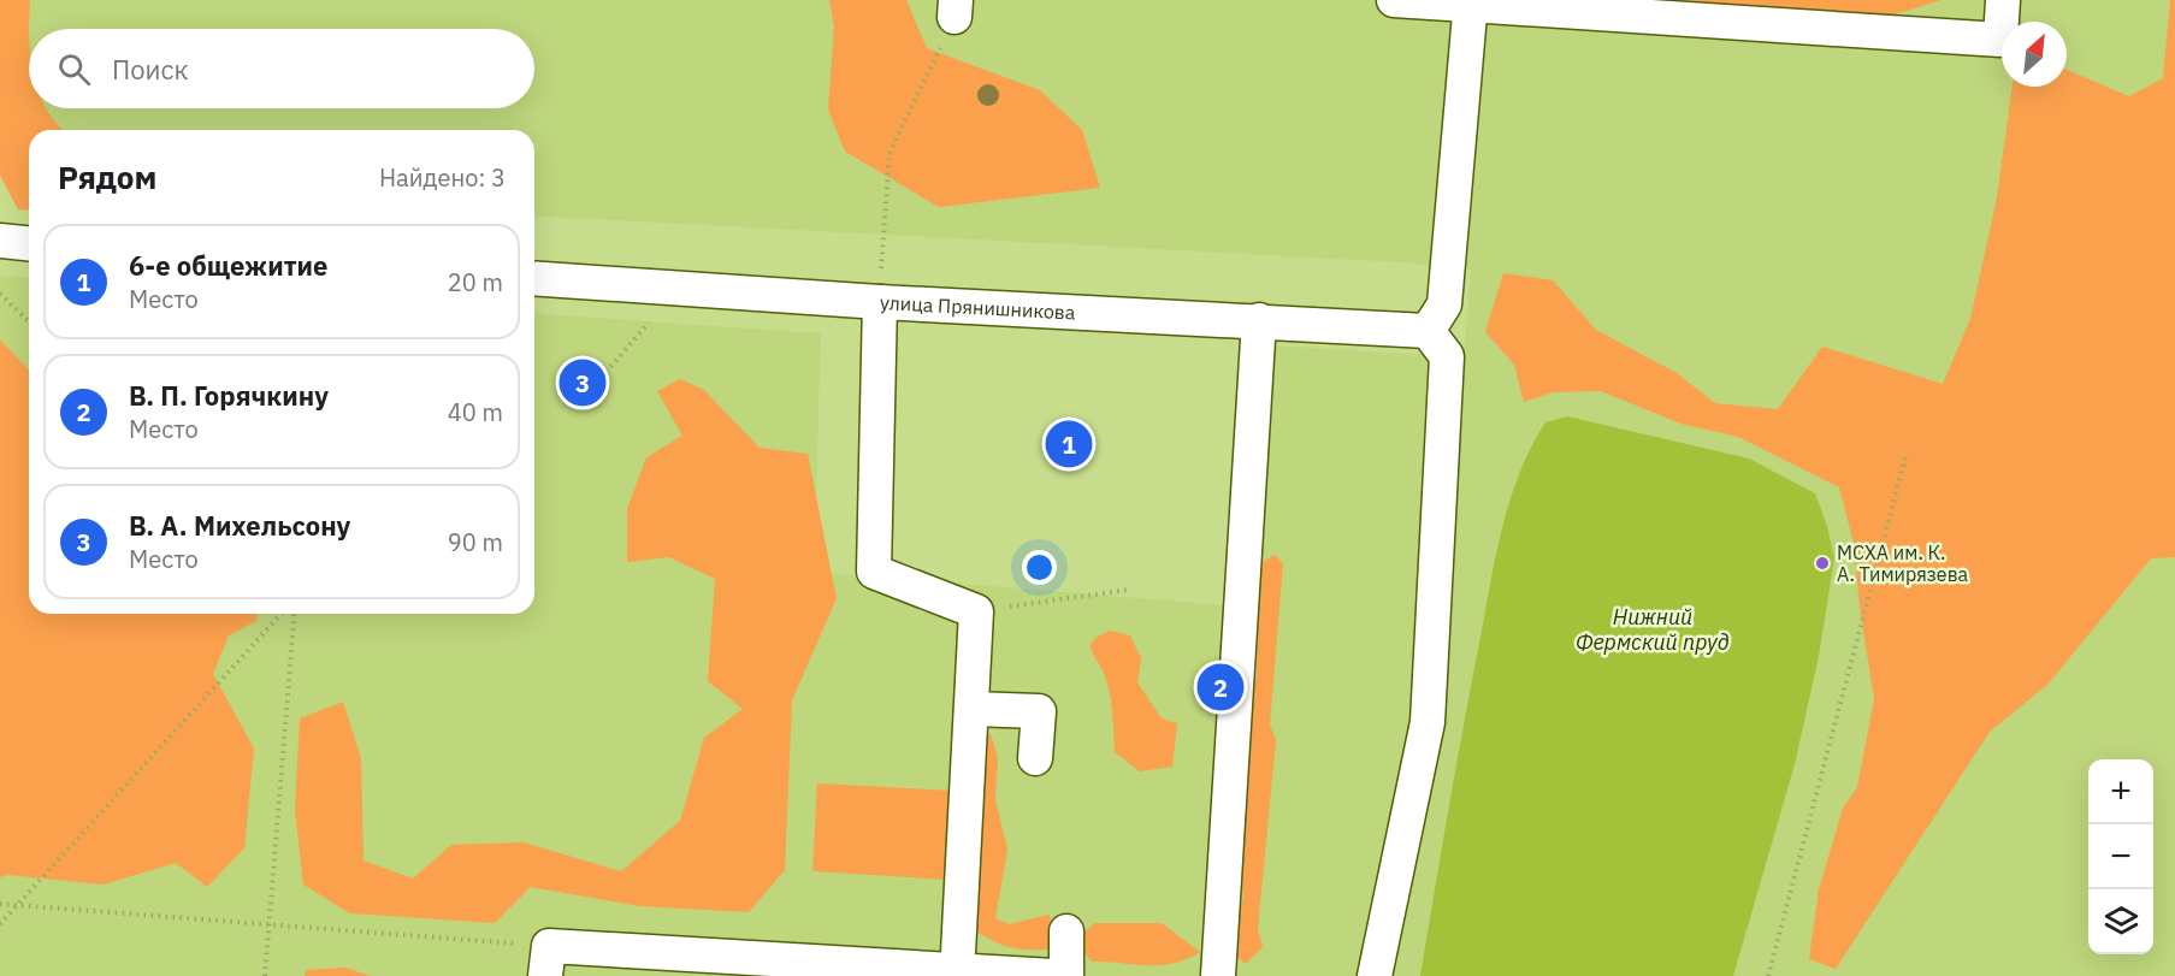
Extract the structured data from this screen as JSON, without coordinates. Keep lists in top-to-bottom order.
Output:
{
  "streets": {
    "street": ["улица Прянишникова"]
  },
  "water": ["Нижний Фермский пруд"],
  "places": ["МСХА им. К. А. Тимирязева"],
  "north": "top right",
  "page": {
    "search": "Поиск",
    "heading": ["Рядом", "Найдено: 3"],
    "list": [
      {
        "mark": "1",
        "name": "6-е общежитие",
        "note": "Место",
        "value": "20 m"
      },
      {
        "mark": "2",
        "name": "В. П. Горячкину",
        "note": "Место",
        "value": "40 m"
      },
      {
        "mark": "3",
        "name": "В. А. Михельсону",
        "note": "Место",
        "value": "90 m"
      }
    ],
    "pins": ["3", "1", "2"],
    "map_buttons": ["+", "−"]
  }
}
